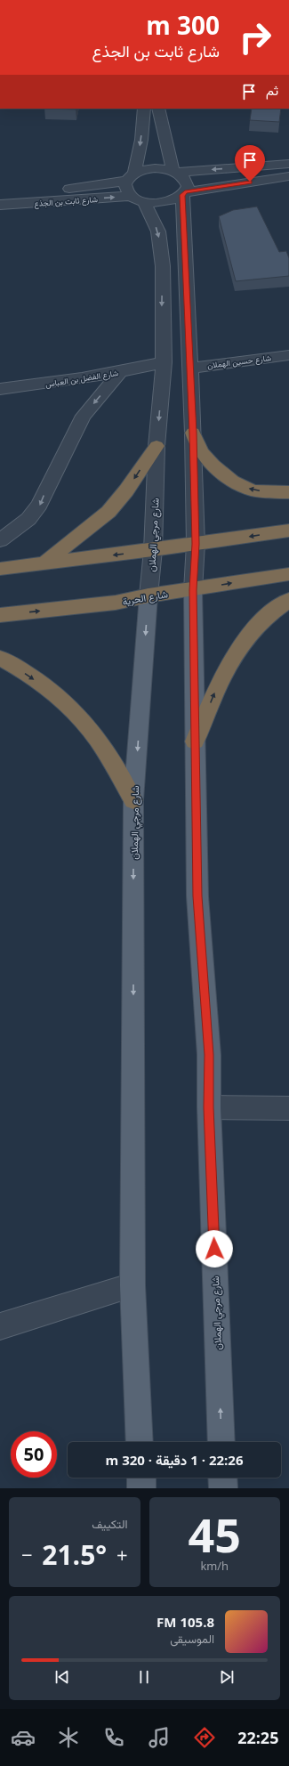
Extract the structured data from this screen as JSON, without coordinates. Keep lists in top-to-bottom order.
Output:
{
  "streets": {
    "highway": ["شارع الحرية"],
    "main road": ["شارع مرجي الهملان"],
    "street": ["شارع ثابت بن الجذع", "شارع حسين الهملان", "شارع الفضل بن العباس"]
  },
  "crossings": [
    ["شارع ثابت بن الجذع", "شارع مرجي الهملان"],
    ["شارع حسين الهملان", "شارع مرجي الهملان"],
    ["شارع الفضل بن العباس", "شارع مرجي الهملان"],
    ["شارع مرجي الهملان", "شارع الحرية"]
  ],
  "page": {
    "turn": ["300 m", "شارع ثابت بن الجذع"],
    "then": "ثم",
    "limit": "50",
    "trip": "22:26 · 1 دقيقة · 320 m",
    "tile": [
      ["45", "km/h"],
      "التكييف"
    ],
    "heat": ["−", "21.5°", "+"],
    "song": ["105.8 FM", "الموسيقى"],
    "tabs": "22:25"
  }
}
